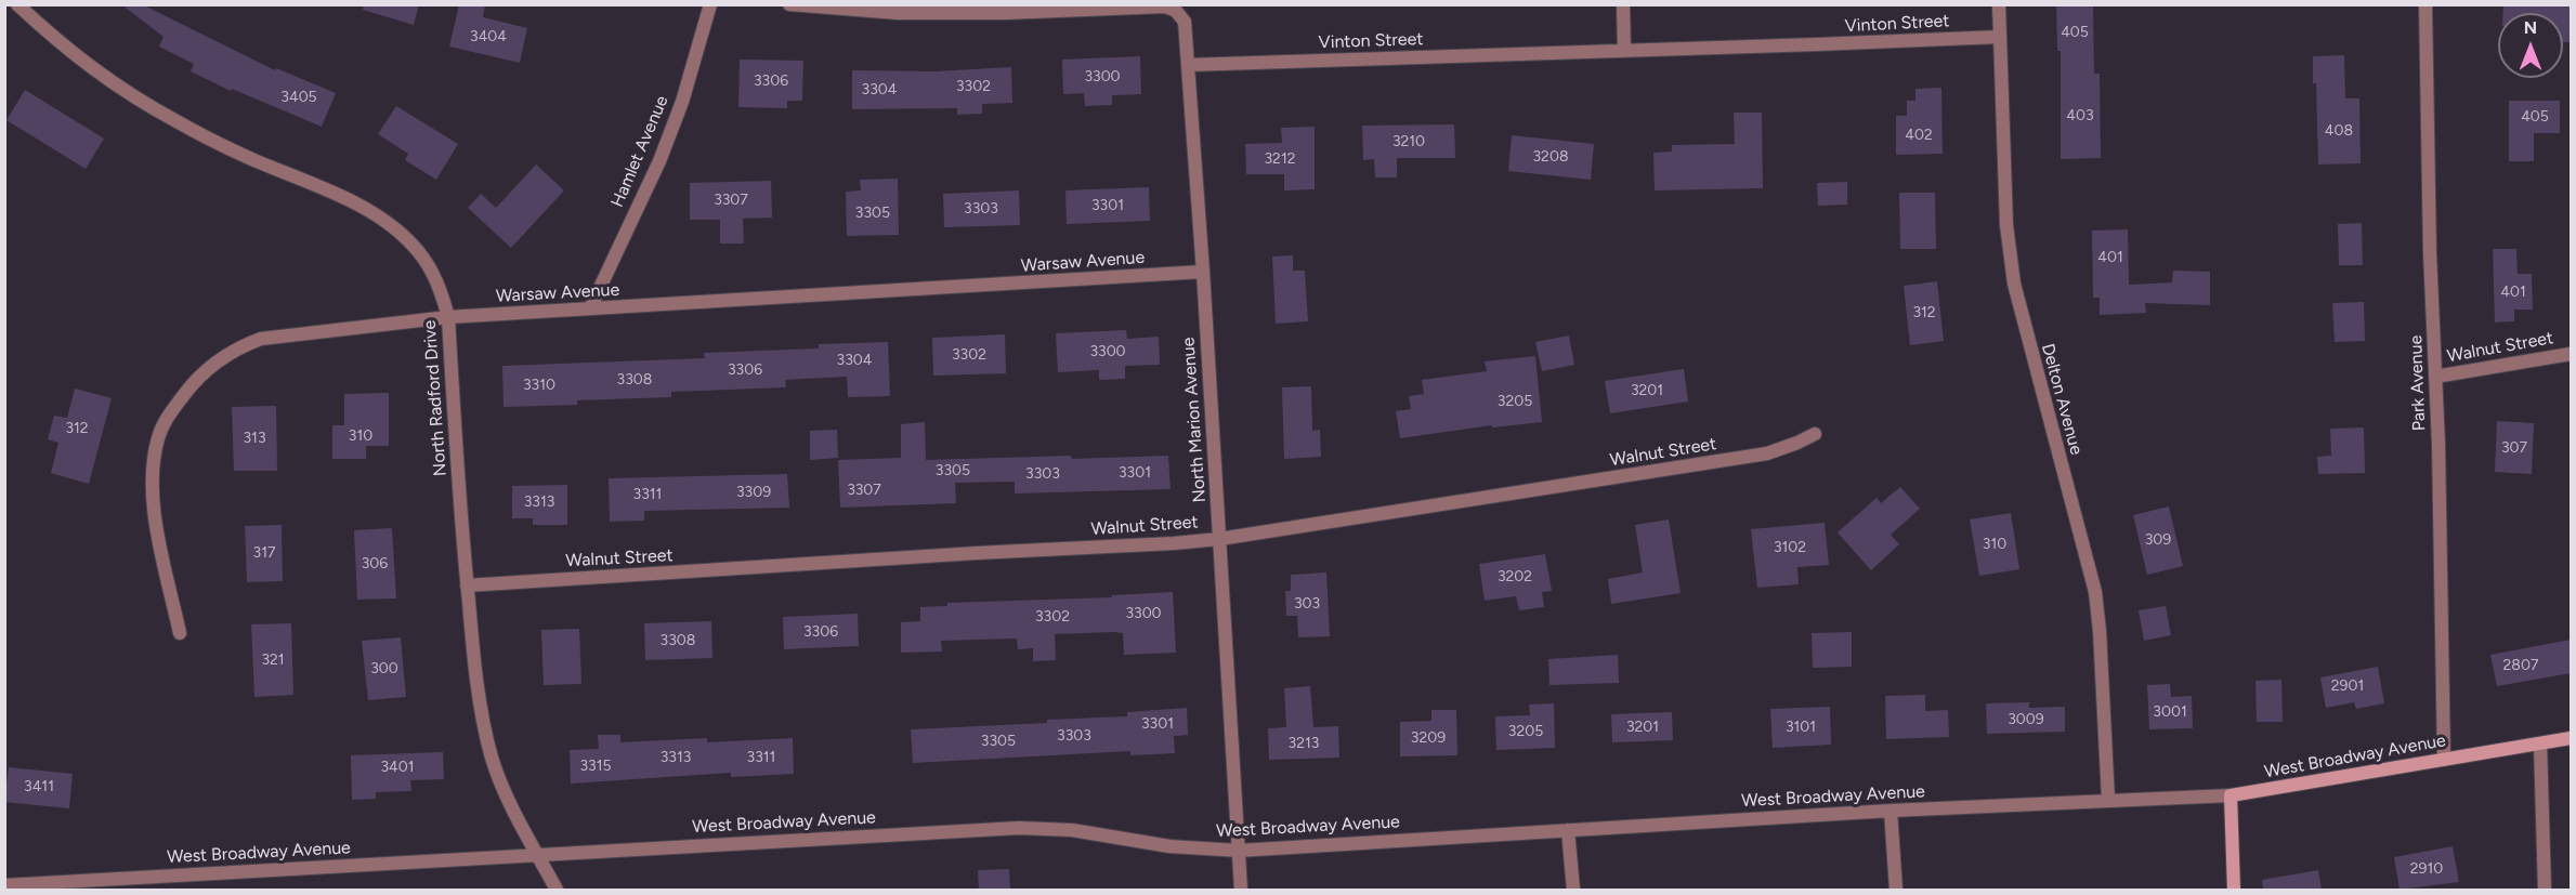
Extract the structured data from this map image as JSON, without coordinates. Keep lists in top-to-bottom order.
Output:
{
  "streets": {
    "main road": ["West Broadway Avenue"],
    "street": [
      "Vinton Street",
      "Hamlet Avenue",
      "Warsaw Avenue",
      "Walnut Street",
      "Park Avenue",
      "North Radford Drive",
      "Delton Avenue",
      "North Marion Avenue"
    ]
  },
  "crossings": [
    ["Vinton Street", "Delton Avenue"],
    ["Vinton Street", "North Marion Avenue"],
    ["Hamlet Avenue", "Warsaw Avenue"],
    ["Warsaw Avenue", "North Radford Drive"],
    ["Warsaw Avenue", "North Marion Avenue"],
    ["Walnut Street", "Park Avenue"],
    ["Walnut Street", "North Radford Drive"],
    ["Walnut Street", "North Marion Avenue"],
    ["Park Avenue", "West Broadway Avenue"],
    ["North Radford Drive", "West Broadway Avenue"],
    ["Delton Avenue", "West Broadway Avenue"],
    ["North Marion Avenue", "West Broadway Avenue"]
  ],
  "house_numbers": [
    "405",
    "3404",
    "3300",
    "3306",
    "3302",
    "3304",
    "3405",
    "403",
    "405",
    "408",
    "402",
    "3210",
    "3208",
    "3212",
    "3307",
    "3301",
    "3303",
    "3305",
    "401",
    "401",
    "312",
    "3300",
    "3302",
    "3304",
    "3306",
    "3308",
    "3310",
    "3201",
    "3205",
    "312",
    "310",
    "313",
    "307",
    "3305",
    "3301",
    "3303",
    "3307",
    "3309",
    "3311",
    "3313",
    "309",
    "310",
    "3102",
    "317",
    "306",
    "3202",
    "303",
    "3300",
    "3302",
    "3306",
    "3308",
    "321",
    "2807",
    "300",
    "2901",
    "3001",
    "3009",
    "3301",
    "3201",
    "3101",
    "3205",
    "3303",
    "3209",
    "3305",
    "3213",
    "3313",
    "3311",
    "3315",
    "3401",
    "3411",
    "2910"
  ],
  "north": "top"
}
